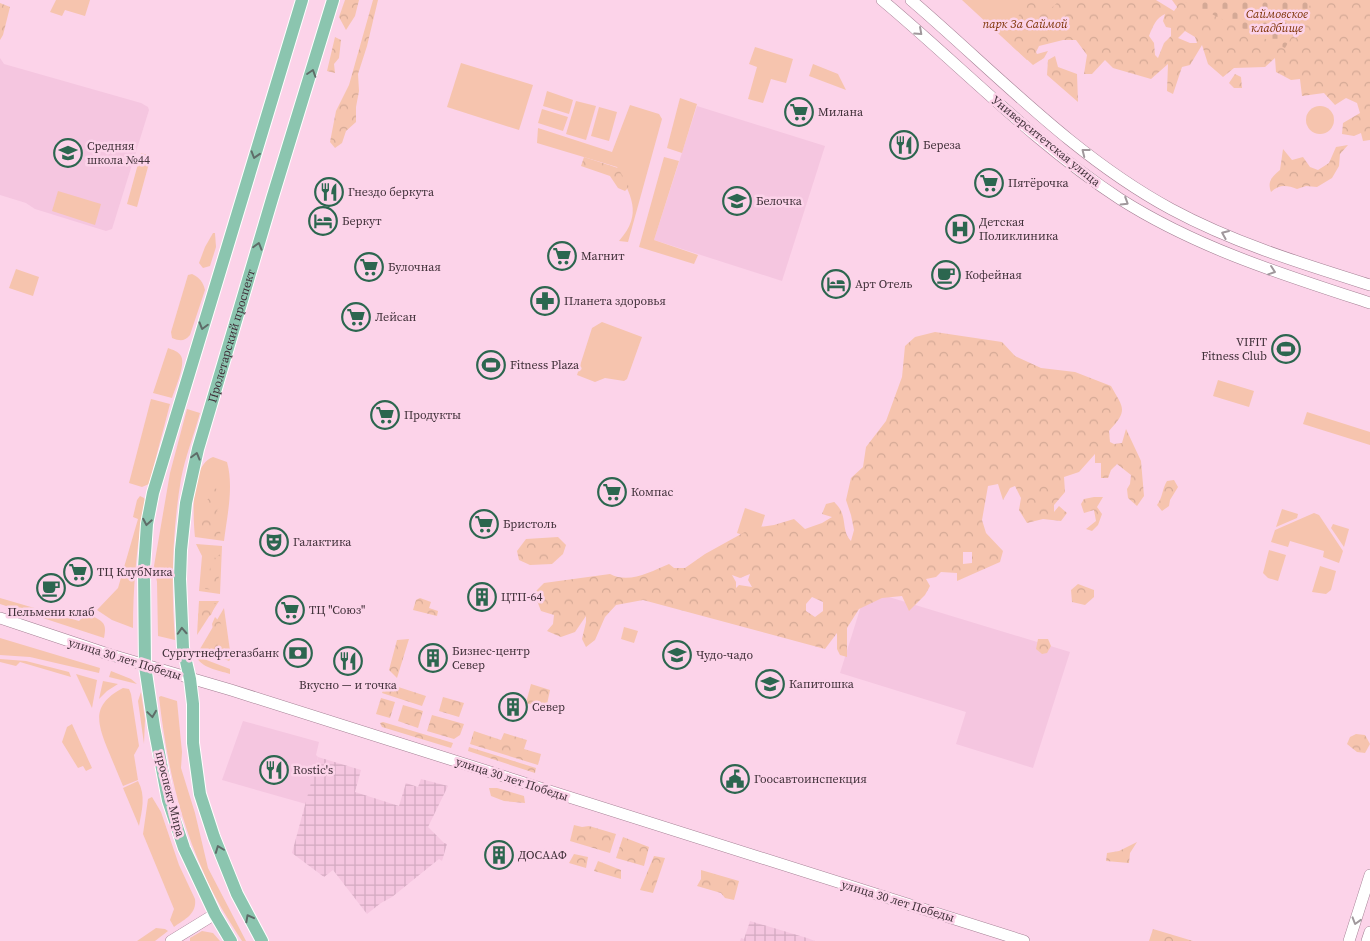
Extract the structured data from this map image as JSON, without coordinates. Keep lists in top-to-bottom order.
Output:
{
  "streets": {
    "main road": [
      "Университетская улица",
      "Пролетарский проспект",
      "улица 30 лет Победы",
      "проспект Мира"
    ]
  },
  "crossings": [
    ["Пролетарский проспект", "улица 30 лет Победы"],
    ["улица 30 лет Победы", "проспект Мира"]
  ],
  "parks": ["Саймовское кладбище", "парк За Саймой"],
  "places": {
    "supermarket": [
      "Милана",
      "Пятёрочка",
      "Магнит",
      "Булочная",
      "Лейсан",
      "Продукты",
      "Компас",
      "Бристоль",
      "ТЦ КлубNика",
      "ТЦ \"Союз\""
    ],
    "restaurant": [
      "Береза",
      "Гнездо беркута",
      "Вкусно — и точка",
      "Rostiс's"
    ],
    "school or university": [
      "Средняя школа №44",
      "Белочка",
      "Чудо-чадо",
      "Капитошка"
    ],
    "hotel": ["Беркут", "Арт Отель"],
    "hospital": ["Детская Поликлиника"],
    "cafe": ["Кофейная", "Пельмени клаб"],
    "pharmacy": ["Планета здоровья"],
    "sports": ["VIFIT Fitness Club", "Fitness Plaza"],
    "theatre": ["Галактика"],
    "building": [
      "ЦТП-64",
      "Бизнес-центр Север",
      "Север",
      "ДОСААФ"
    ],
    "bank": ["Сургутнефтегазбанк"],
    "public building": ["Гоосавтоинспекция"]
  }
}
